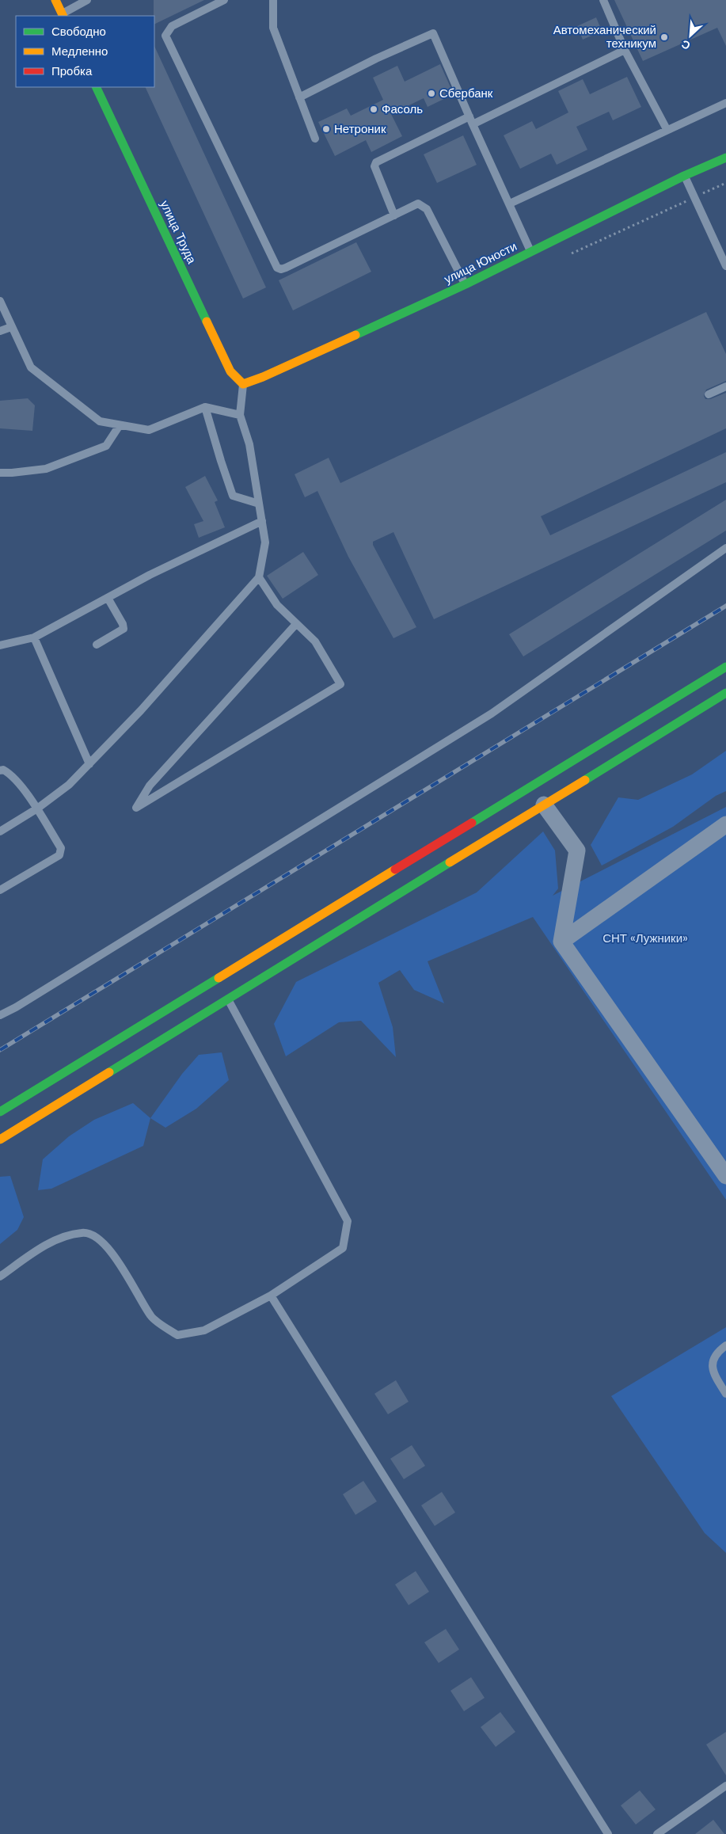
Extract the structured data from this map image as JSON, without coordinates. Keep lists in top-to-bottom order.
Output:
{
  "streets": {
    "main road": ["улица Труда", "улица Юности"]
  },
  "crossings": [
    ["улица Труда", "улица Юности"]
  ],
  "parks": ["СНТ «Лужники»"],
  "places": [
    "Автомеханический техникум",
    "Сбербанк",
    "Фасоль",
    "Нетроник"
  ],
  "legend": ["Свободно", "Медленно", "Пробка"],
  "north": "bottom left"
}
